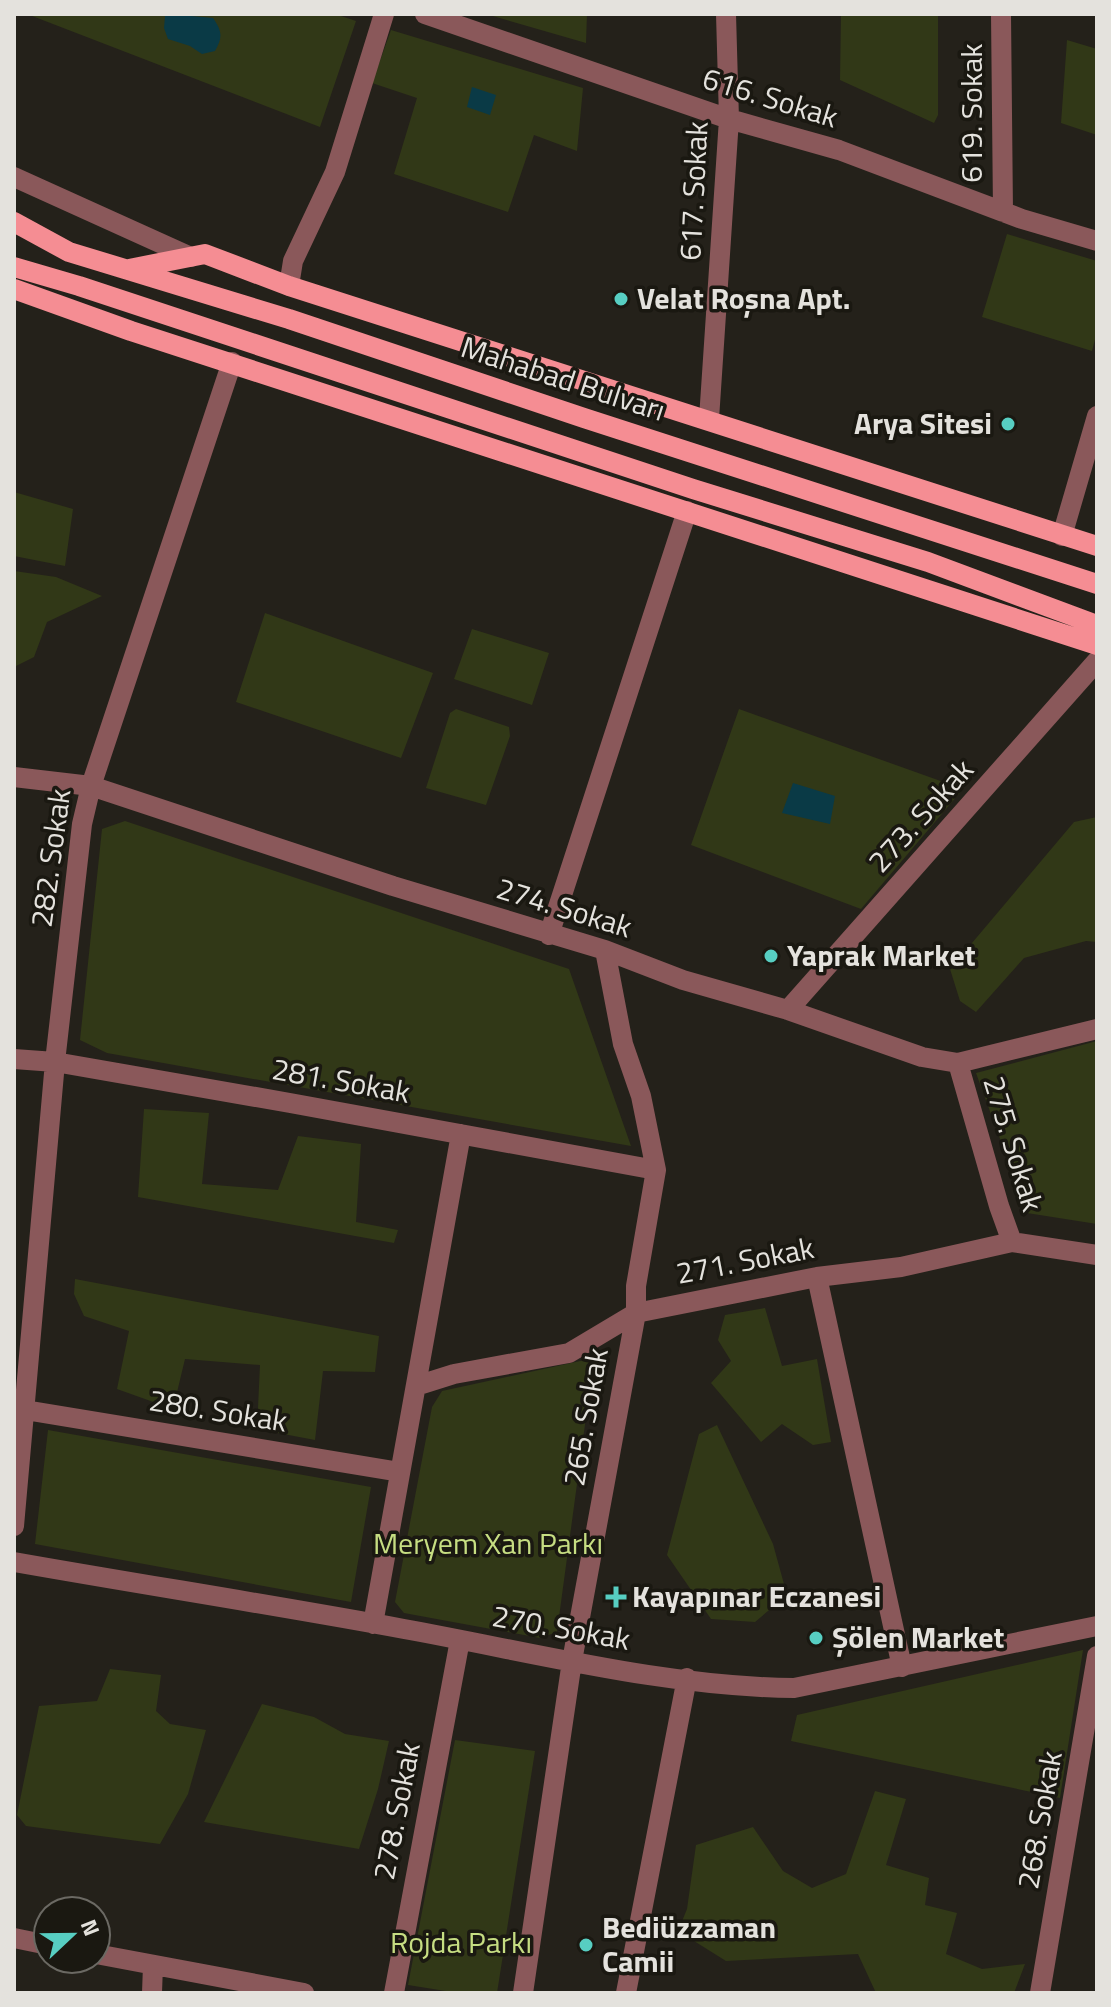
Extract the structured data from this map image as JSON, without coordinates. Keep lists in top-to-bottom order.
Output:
{
  "streets": {
    "main road": ["Mahabad Bulvarı"],
    "street": [
      "616. Sokak",
      "619. Sokak",
      "617. Sokak",
      "273. Sokak",
      "282. Sokak",
      "274. Sokak",
      "281. Sokak",
      "275. Sokak",
      "271. Sokak",
      "280. Sokak",
      "265. Sokak",
      "270. Sokak",
      "278. Sokak",
      "268. Sokak"
    ]
  },
  "crossings": [
    ["616. Sokak", "619. Sokak"],
    ["616. Sokak", "617. Sokak"],
    ["273. Sokak", "274. Sokak"],
    ["282. Sokak", "274. Sokak"],
    ["282. Sokak", "281. Sokak"],
    ["282. Sokak", "280. Sokak"],
    ["274. Sokak", "275. Sokak"],
    ["274. Sokak", "265. Sokak"],
    ["281. Sokak", "265. Sokak"],
    ["275. Sokak", "271. Sokak"],
    ["271. Sokak", "265. Sokak"],
    ["265. Sokak", "270. Sokak"],
    ["270. Sokak", "278. Sokak"]
  ],
  "parks": ["Meryem Xan Parkı", "Rojda Parkı"],
  "places": {
    "other": [
      "Velat Roşna Apt.",
      "Arya Sitesi",
      "Yaprak Market",
      "Şölen Market",
      "Bediüzzaman Camii"
    ],
    "health": ["Kayapınar Eczanesi"]
  },
  "north": "right"
}
